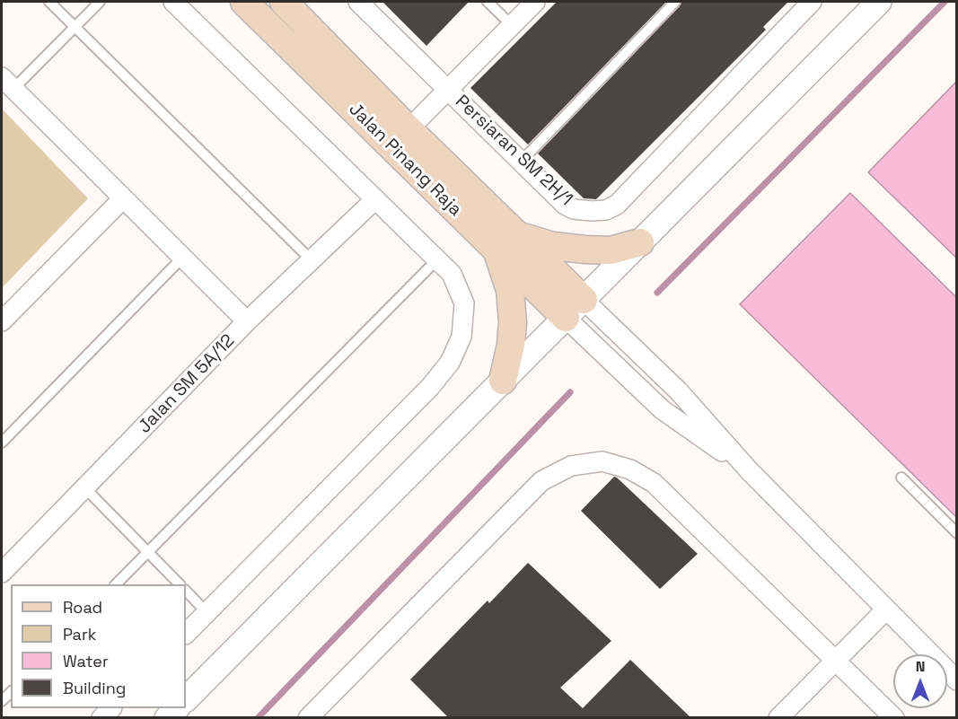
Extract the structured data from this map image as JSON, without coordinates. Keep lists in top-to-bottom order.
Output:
{
  "streets": {
    "main road": ["Jalan Pinang Raja"],
    "street": ["Persiaran SM 2H/1", "Jalan SM 5A/12"]
  },
  "legend": [
    "Road",
    "Park",
    "Water",
    "Building"
  ],
  "north": "top"
}
